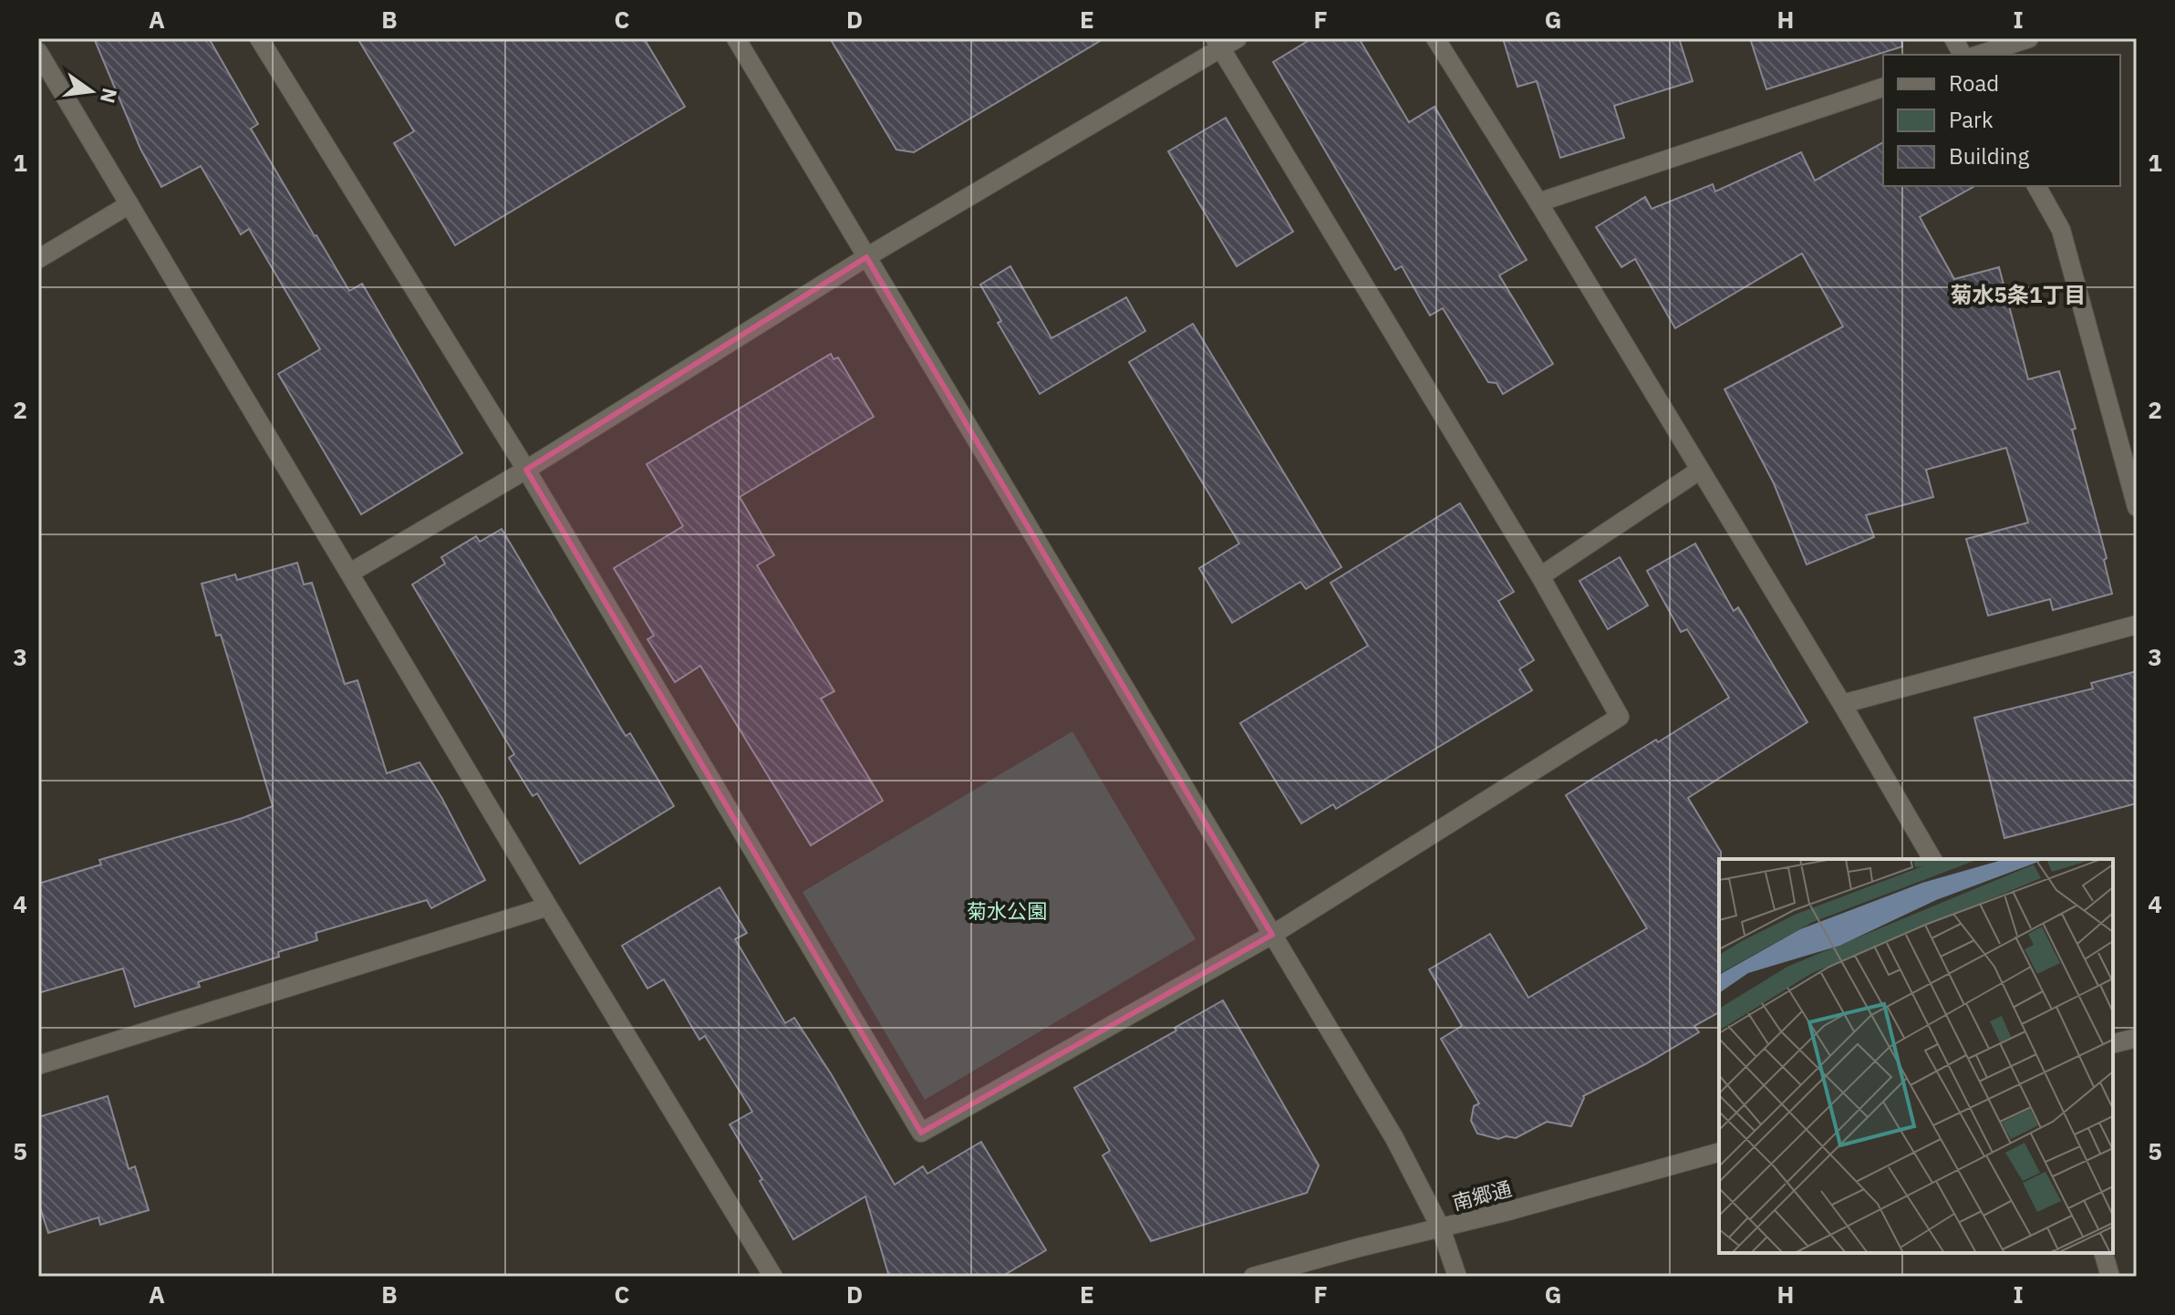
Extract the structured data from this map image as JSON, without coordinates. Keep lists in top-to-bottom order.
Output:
{
  "streets": {
    "street": ["南郷通"]
  },
  "districts": ["菊水5条1丁目"],
  "parks": ["菊水公園"],
  "legend": ["Road", "Park", "Building"],
  "north": "right",
  "grid": {
    "columns": [
      "A",
      "B",
      "C",
      "D",
      "E",
      "F",
      "G",
      "H",
      "I"
    ],
    "rows": [
      "1",
      "2",
      "3",
      "4",
      "5"
    ]
  }
}
